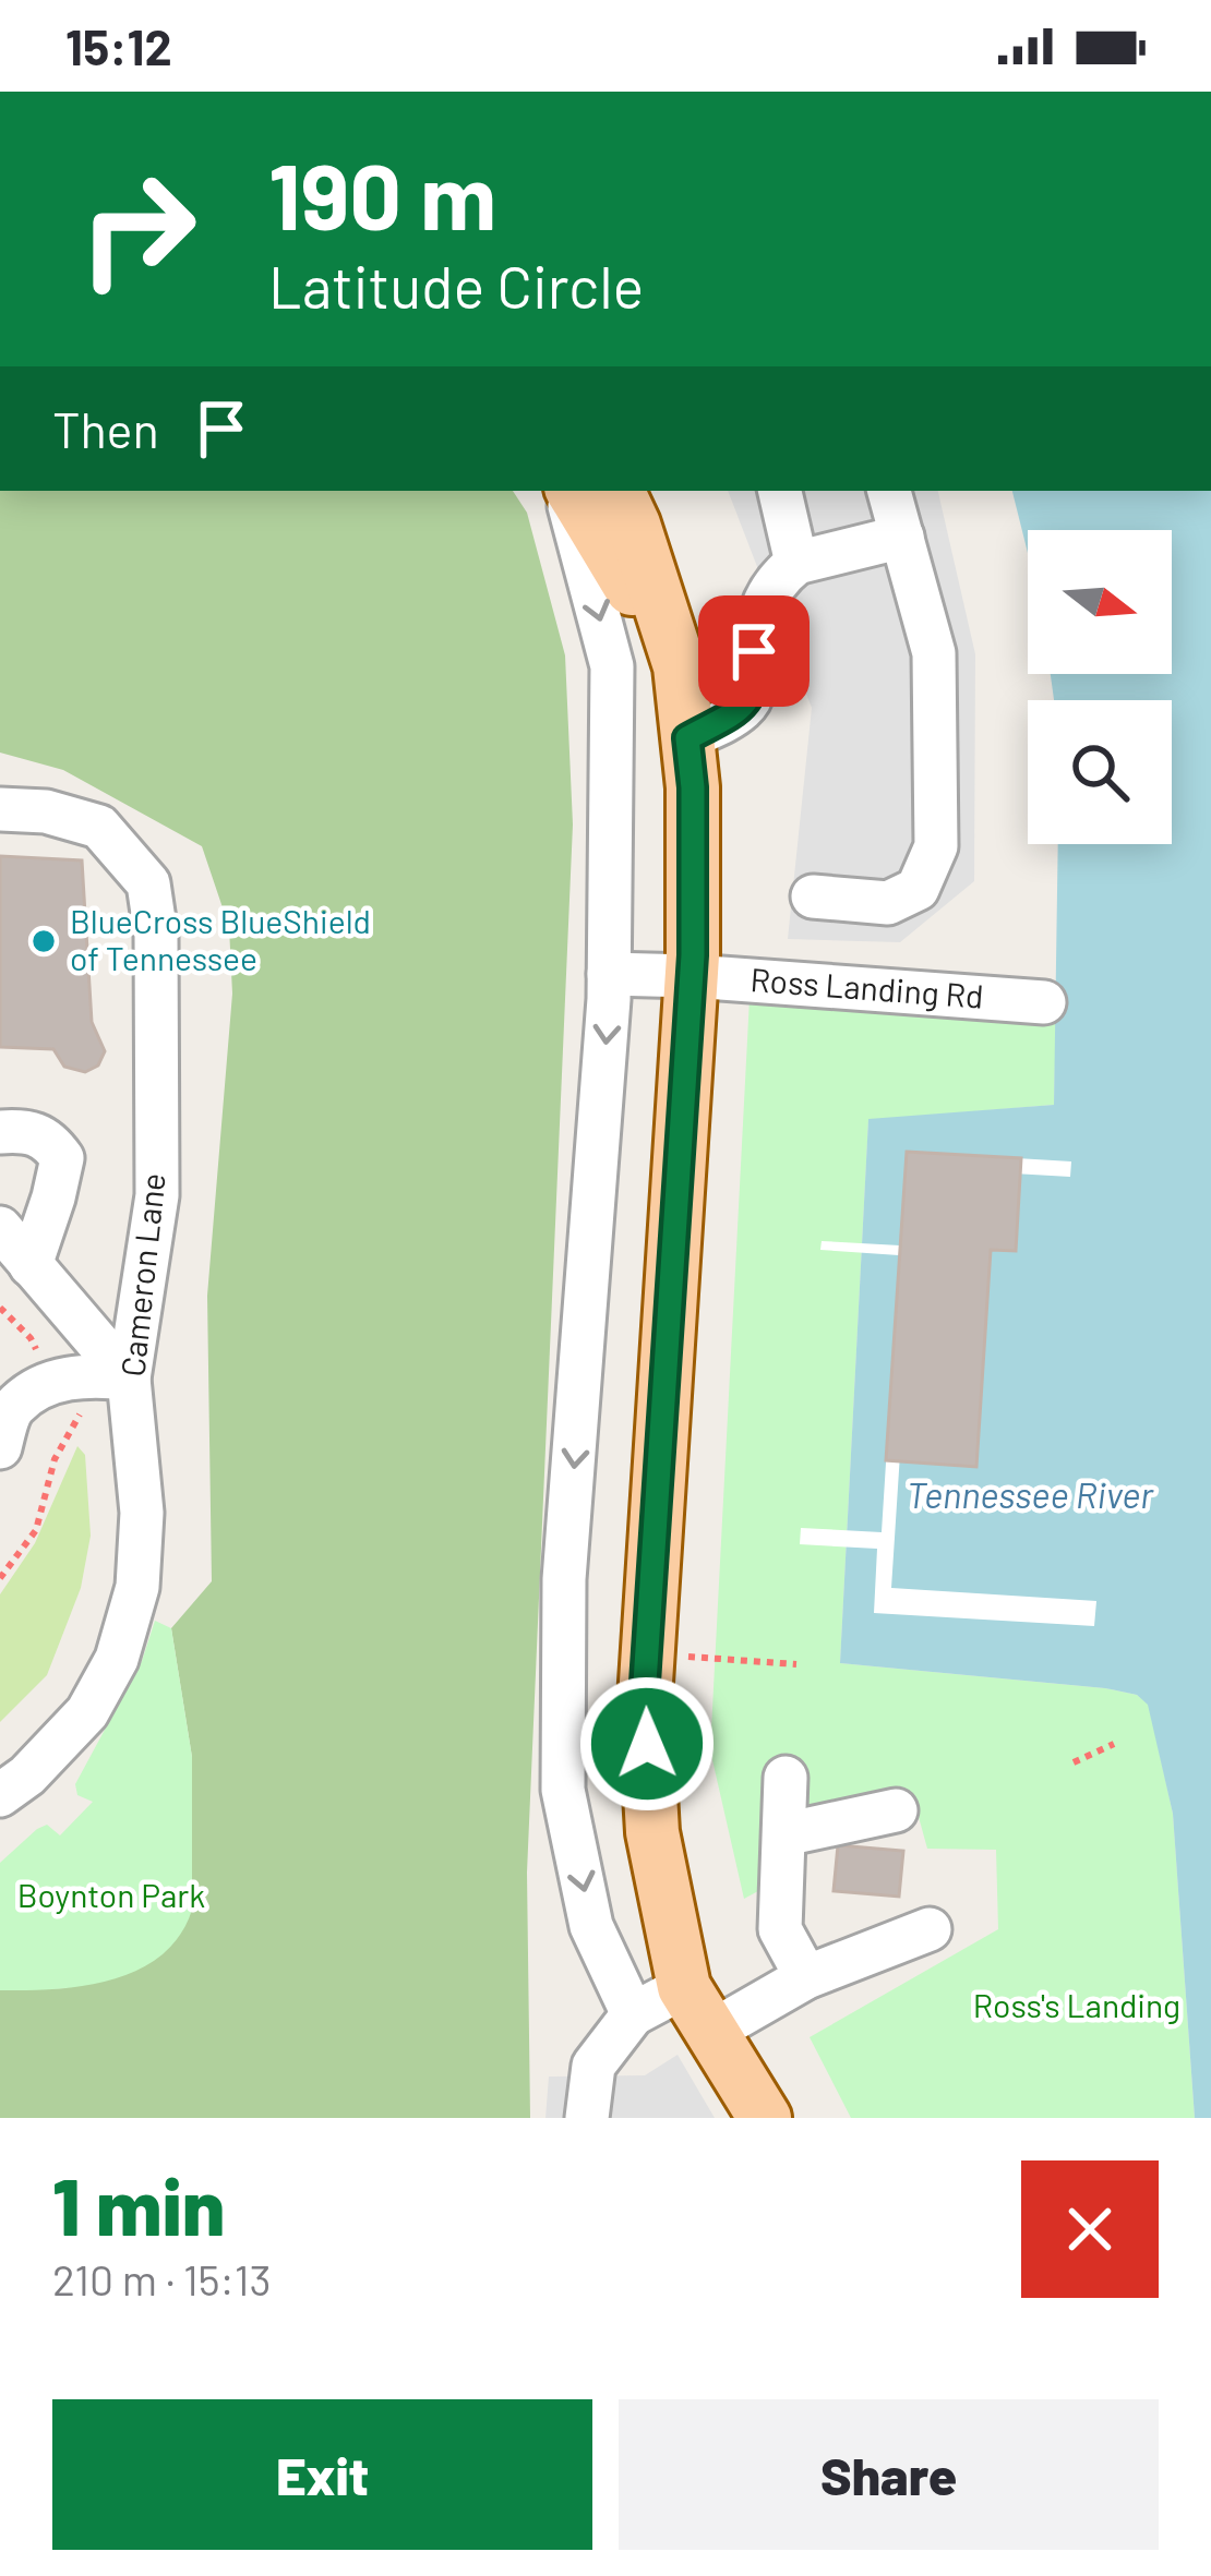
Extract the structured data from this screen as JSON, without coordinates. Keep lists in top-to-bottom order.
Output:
{
  "streets": {
    "street": ["Ross Landing Rd", "Cameron Lane"]
  },
  "water": ["Tennessee River"],
  "parks": ["Boynton Park", "Ross's Landing"],
  "places": ["BlueCross BlueShield of Tennessee"],
  "north": "right",
  "page": {
    "status": "15:12",
    "turn": ["190 m", "Latitude Circle"],
    "then": "Then",
    "heading": ["1 min", "210 m · 15:13"],
    "buttons": ["Exit", "Share"]
  }
}
